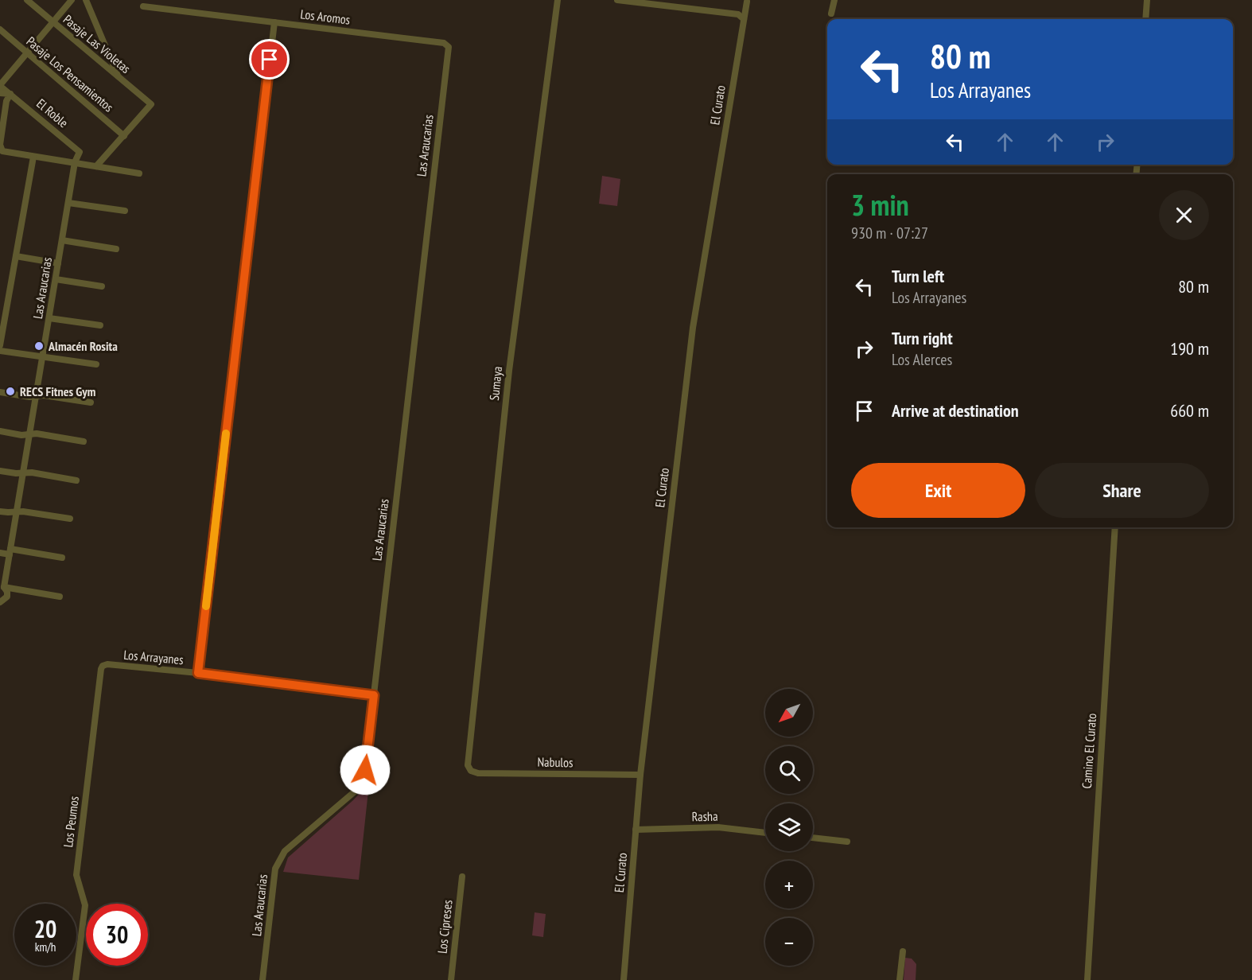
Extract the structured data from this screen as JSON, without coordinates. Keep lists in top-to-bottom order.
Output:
{
  "streets": {
    "street": [
      "Los Aromos",
      "Pasaje Las Violetas",
      "Pasaje Los Pensamientos",
      "El Curato",
      "El Roble",
      "Las Araucarias",
      "Sumaya",
      "Los Arrayanes",
      "Camino El Curato",
      "Nabulos",
      "Rasha",
      "Los Peumos",
      "Los Cipreses"
    ]
  },
  "crossings": [
    ["Los Aromos", "Las Araucarias"],
    ["Pasaje Las Violetas", "Pasaje Los Pensamientos"],
    ["El Curato", "Nabulos"],
    ["El Curato", "Rasha"],
    ["El Roble", "Las Araucarias"],
    ["Las Araucarias", "Los Arrayanes"],
    ["Sumaya", "Nabulos"],
    ["Los Arrayanes", "Los Peumos"]
  ],
  "places": ["Almacén Rosita", "RECS Fitnes Gym"],
  "north": "bottom left",
  "page": {
    "turn": ["80 m", "Los Arrayanes"],
    "heading": ["3 min", "930 m · 07:27"],
    "list": [
      {
        "name": "Turn left",
        "note": "Los Arrayanes",
        "value": "80 m"
      },
      {
        "name": "Turn right",
        "note": "Los Alerces",
        "value": "190 m"
      },
      {
        "name": "Arrive at destination",
        "value": "660 m"
      }
    ],
    "buttons": ["Exit", "Share"],
    "map_buttons": ["+", "−"],
    "speed": "20 km/h",
    "limit": "30"
  }
}
